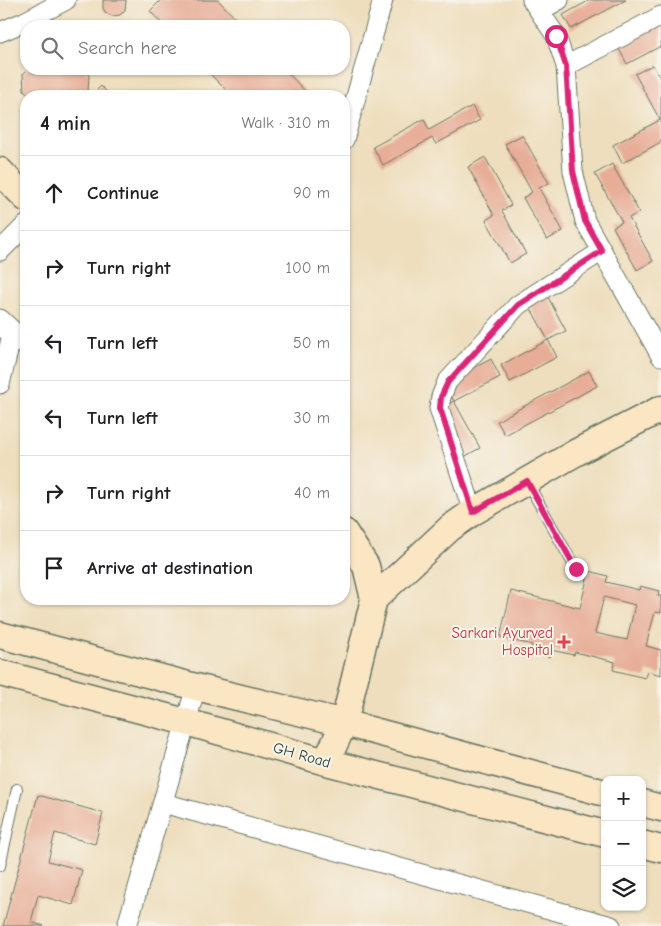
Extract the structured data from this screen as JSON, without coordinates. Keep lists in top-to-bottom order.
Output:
{
  "streets": {
    "main road": ["GH Road"]
  },
  "places": {
    "health": ["Sarkari Ayurved Hospital"]
  },
  "page": {
    "search": "Search here",
    "heading": ["4 min", "Walk · 310 m"],
    "list": [
      ["Continue", "90 m"],
      ["Turn right", "100 m"],
      ["Turn left", "50 m"],
      ["Turn left", "30 m"],
      ["Turn right", "40 m"],
      "Arrive at destination"
    ],
    "map_buttons": ["+", "−"]
  }
}
